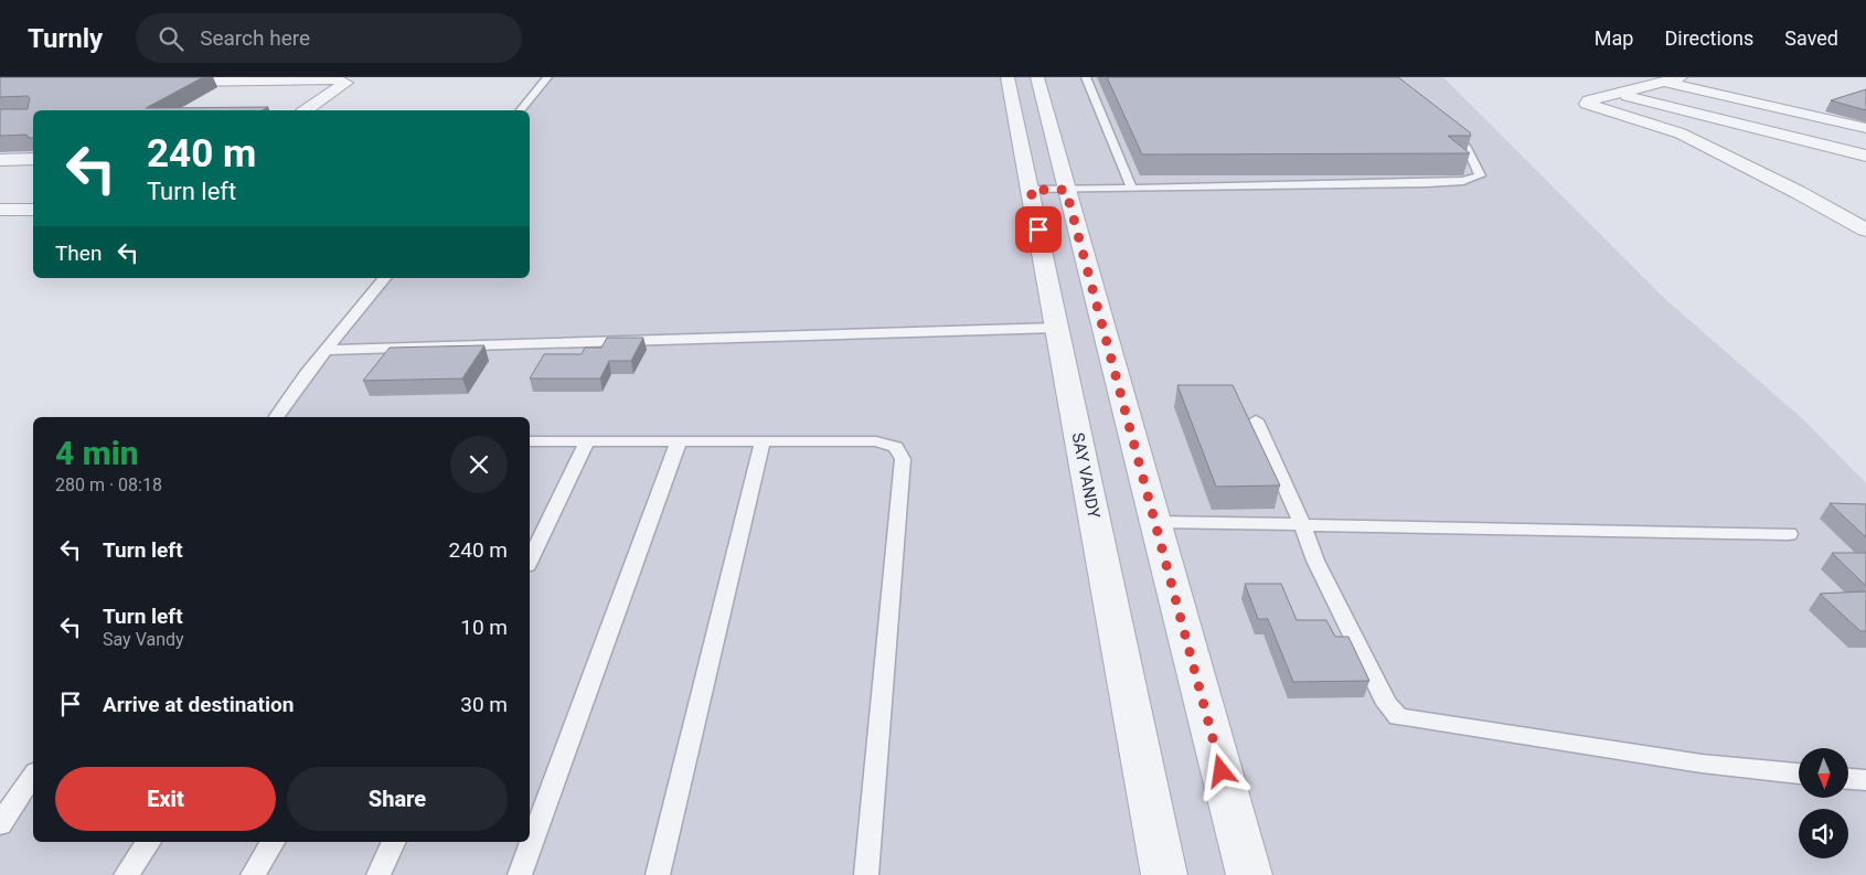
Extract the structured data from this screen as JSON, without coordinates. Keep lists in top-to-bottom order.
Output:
{
  "streets": {
    "street": ["SAY VANDY"]
  },
  "north": "bottom",
  "page": {
    "header": "Turnly",
    "search": "Search here",
    "nav": ["Map", "Directions", "Saved"],
    "turn": ["240 m", "Turn left"],
    "then": "Then",
    "heading": ["4 min", "280 m · 08:18"],
    "list": [
      {
        "name": "Turn left",
        "value": "240 m"
      },
      {
        "name": "Turn left",
        "note": "Say Vandy",
        "value": "10 m"
      },
      {
        "name": "Arrive at destination",
        "value": "30 m"
      }
    ],
    "buttons": ["Exit", "Share"]
  }
}
